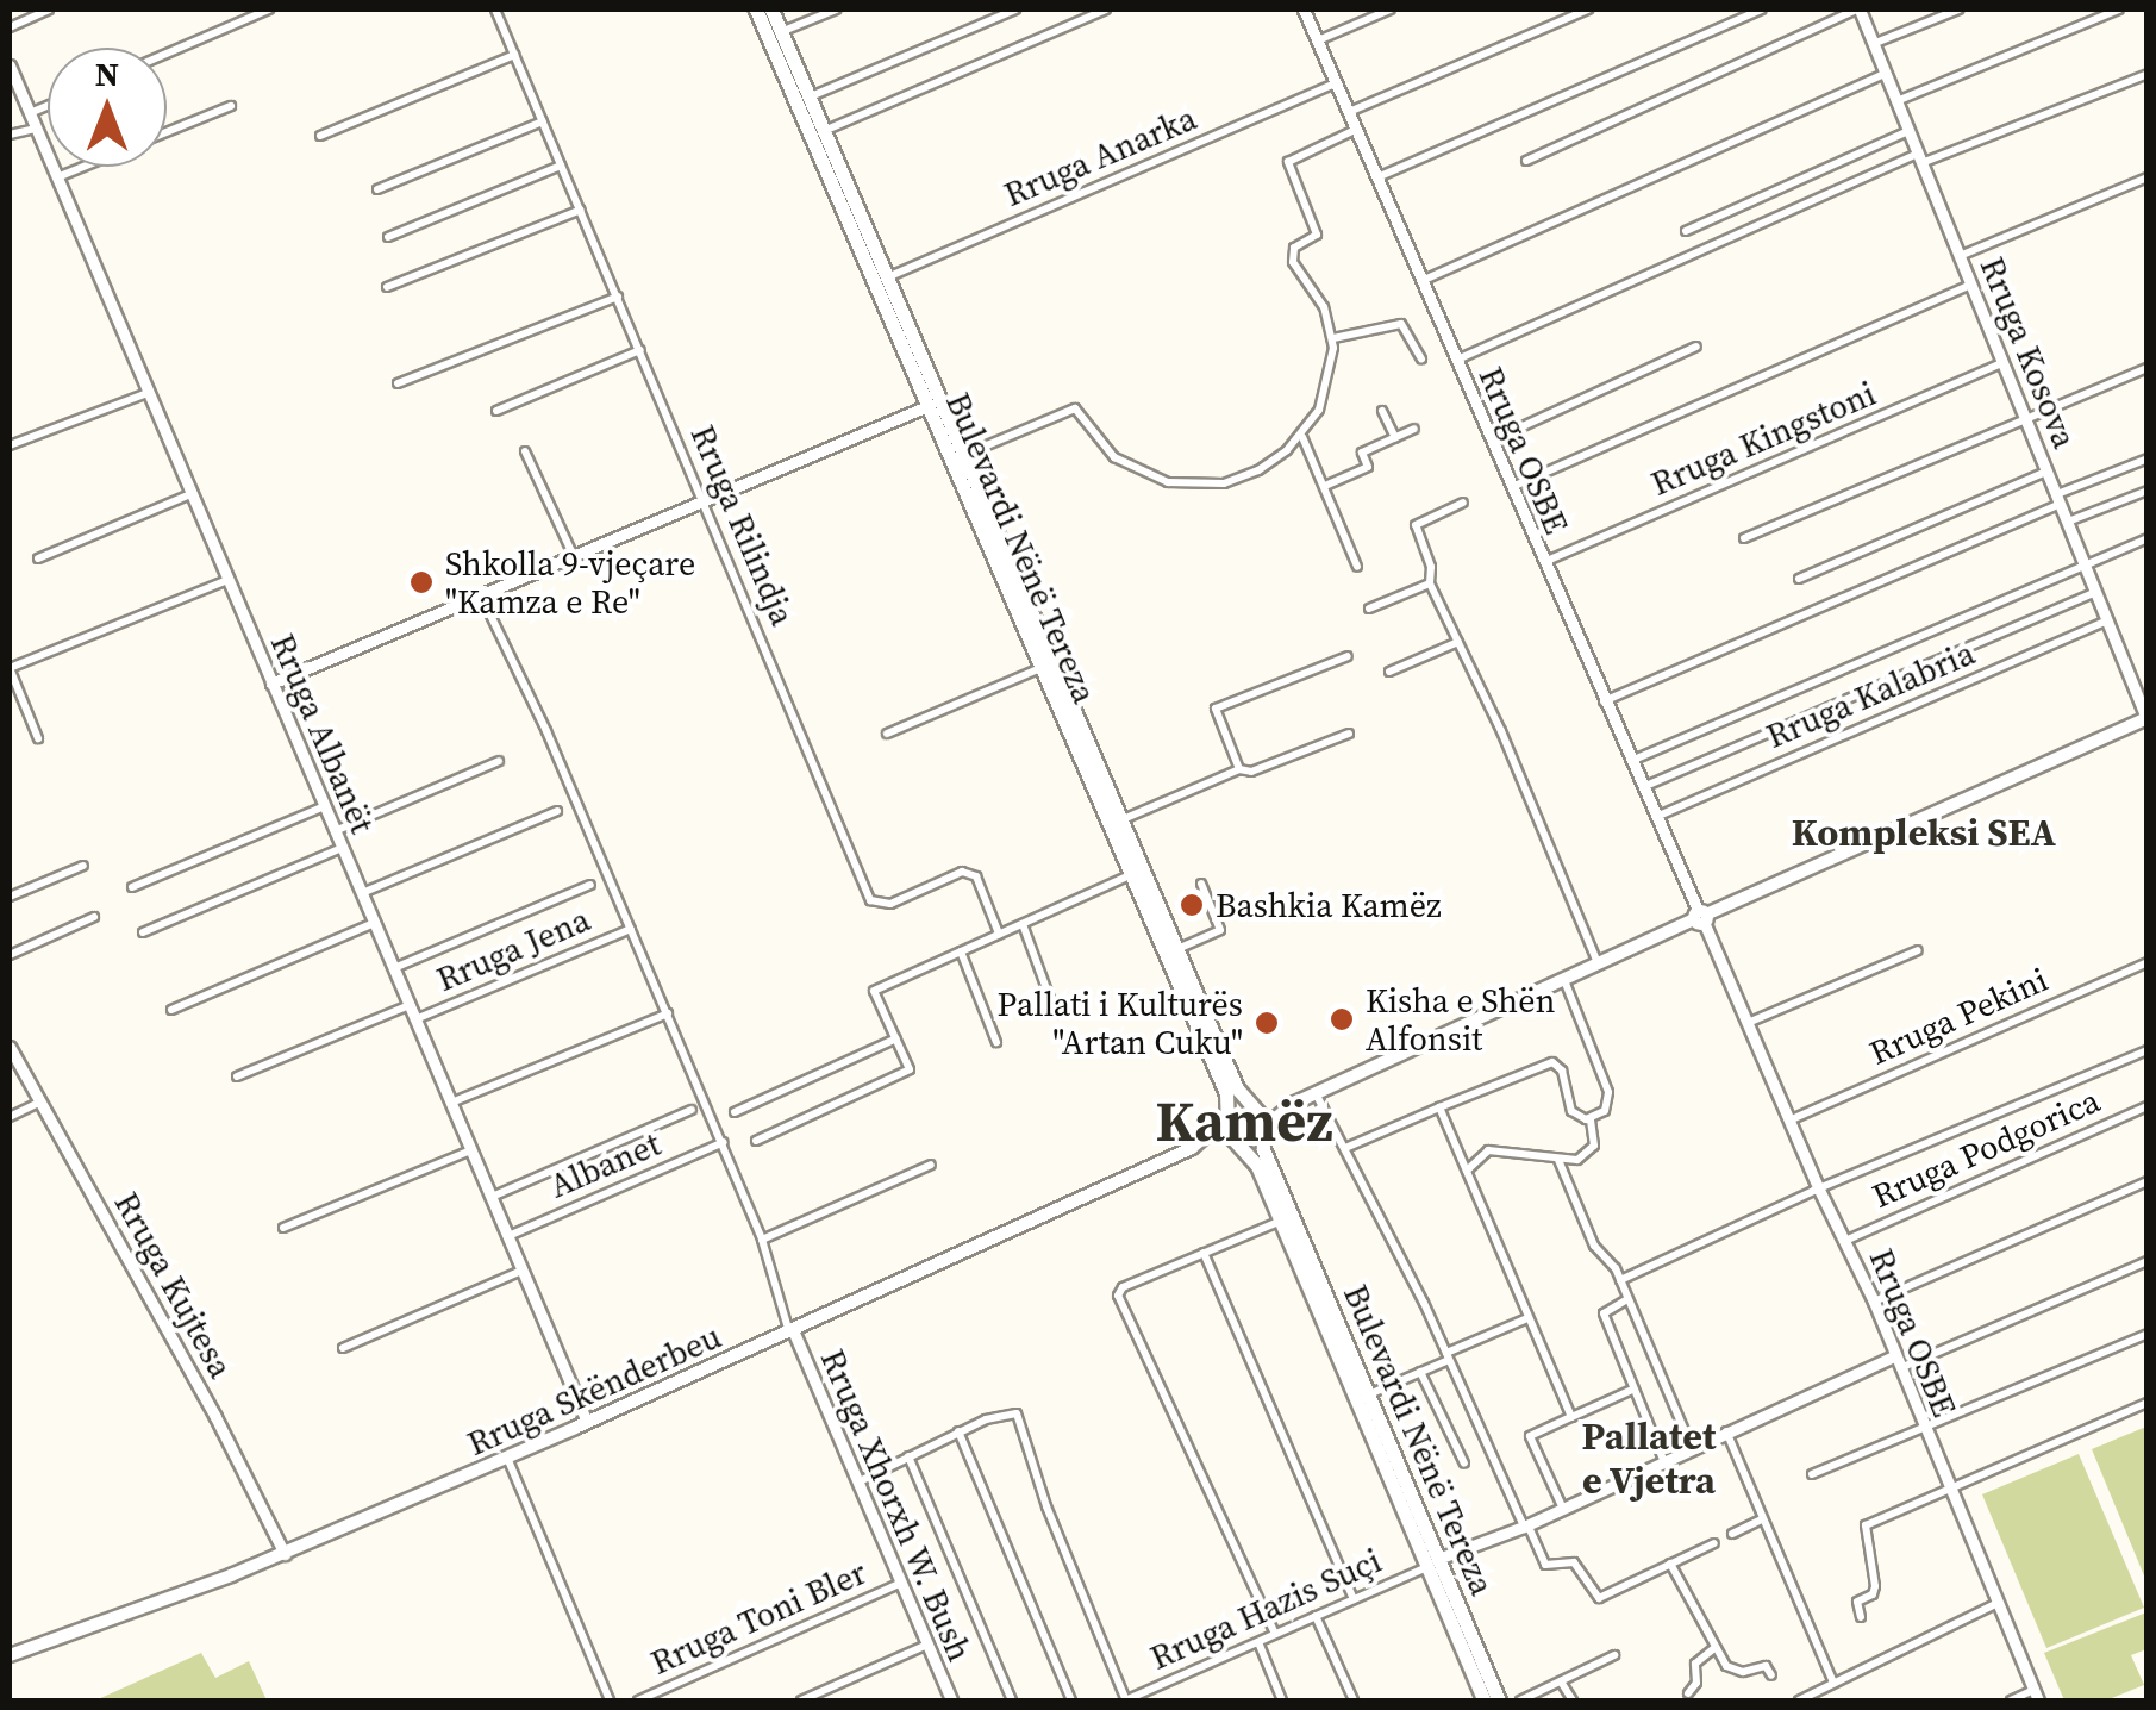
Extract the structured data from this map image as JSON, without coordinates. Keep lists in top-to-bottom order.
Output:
{
  "streets": {
    "main road": ["Bulevardi Nënë Tereza", "Rruga Skënderbeu"],
    "street": [
      "Rruga Anarka",
      "Rruga Kosova",
      "Rruga Kingstoni",
      "Rruga OSBE",
      "Rruga Rilindja",
      "Rruga Kalabria",
      "Rruga Albanët",
      "Rruga Jena",
      "Rruga Pekini",
      "Rruga Podgorica",
      "Albanet",
      "Rruga Kujtesa",
      "Rruga Xhorxh W. Bush",
      "Rruga Hazis Suçi",
      "Rruga Toni Bler"
    ]
  },
  "crossings": [
    ["Rruga Anarka", "Rruga OSBE"],
    ["Rruga Anarka", "Bulevardi Nënë Tereza"],
    ["Rruga Kosova", "Rruga Kingstoni"],
    ["Rruga Kosova", "Rruga Kalabria"],
    ["Rruga Kingstoni", "Rruga OSBE"],
    ["Rruga OSBE", "Rruga Kalabria"],
    ["Rruga OSBE", "Rruga Pekini"],
    ["Rruga OSBE", "Rruga Podgorica"],
    ["Bulevardi Nënë Tereza", "Rruga Skënderbeu"],
    ["Bulevardi Nënë Tereza", "Rruga Hazis Suçi"],
    ["Rruga Albanët", "Rruga Jena"],
    ["Rruga Albanët", "Albanet"],
    ["Rruga Albanët", "Rruga Skënderbeu"],
    ["Rruga Kujtesa", "Rruga Skënderbeu"],
    ["Rruga Skënderbeu", "Rruga Xhorxh W. Bush"],
    ["Rruga Xhorxh W. Bush", "Rruga Toni Bler"]
  ],
  "districts": ["Kompleksi SEA", "Kamëz", "Pallatet e Vjetra"],
  "places": [
    "Shkolla 9-vjeçare \"Kamza e Re\"",
    "Bashkia Kamëz",
    "Kisha e Shën Alfonsit",
    "Pallati i Kulturës \"Artan Cuku\""
  ],
  "north": "top"
}
